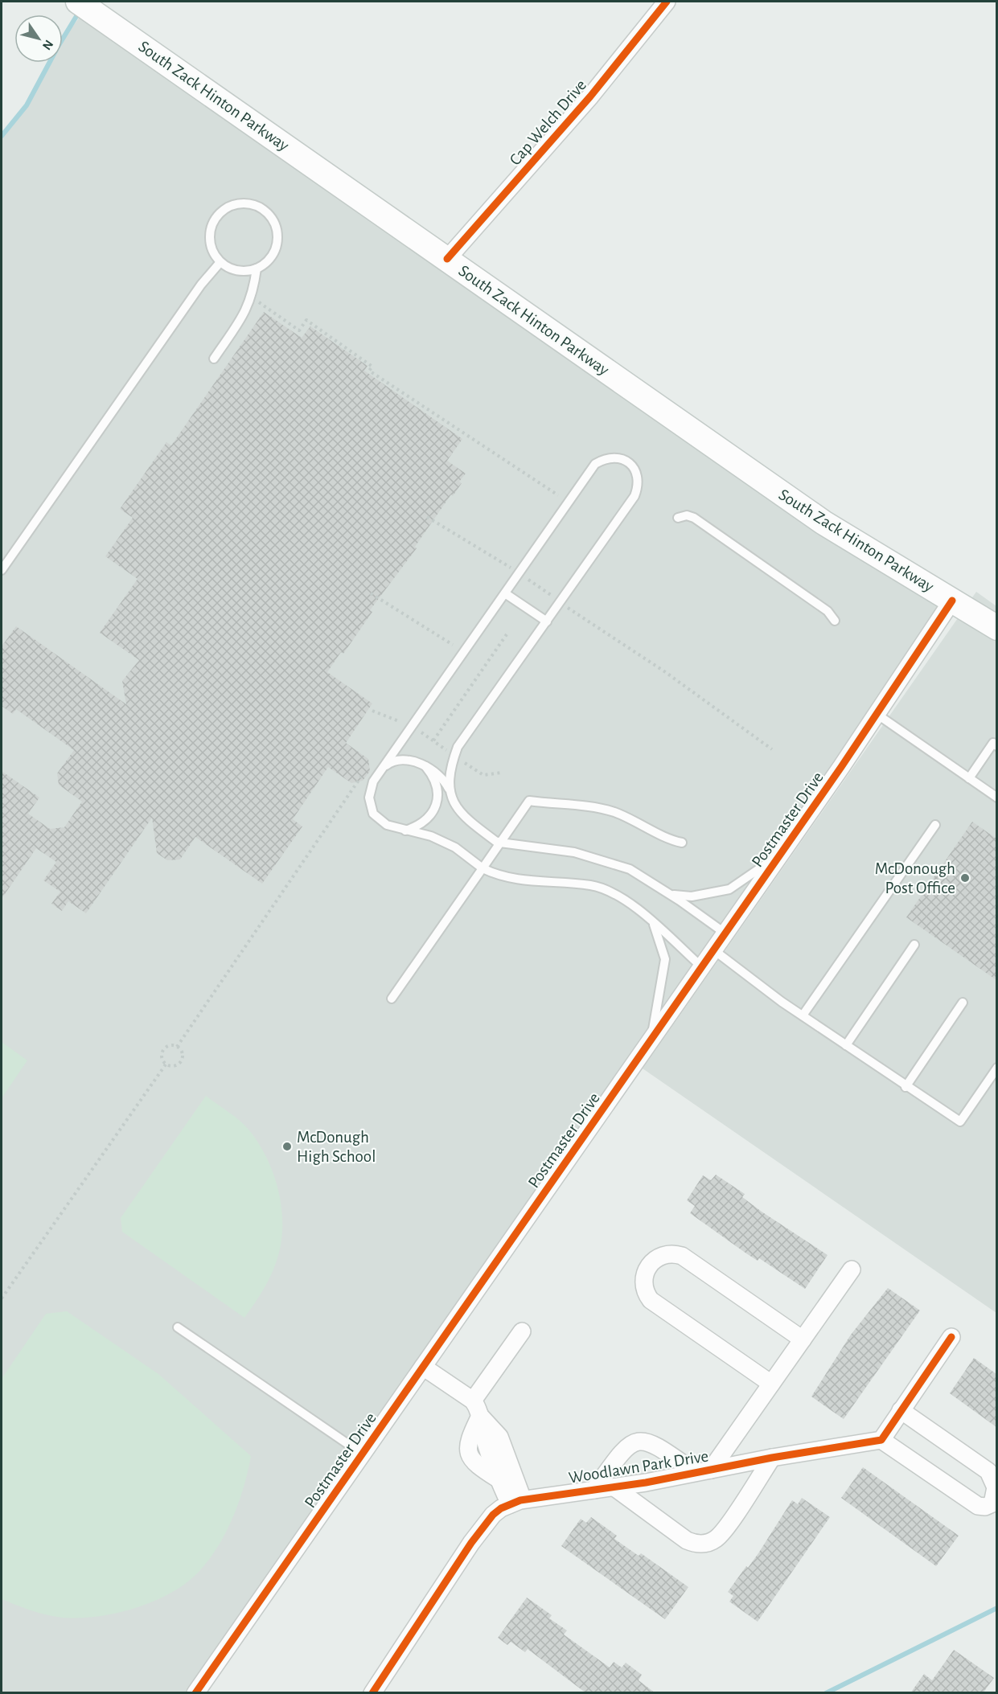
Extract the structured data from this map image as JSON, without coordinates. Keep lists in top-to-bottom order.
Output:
{
  "streets": {
    "main road": ["South Zack Hinton Parkway"],
    "street": ["Cap Welch Drive", "Postmaster Drive", "Woodlawn Park Drive"]
  },
  "crossings": [
    ["South Zack Hinton Parkway", "Cap Welch Drive"],
    ["South Zack Hinton Parkway", "Postmaster Drive"]
  ],
  "places": ["McDonough Post Office", "McDonugh High School"],
  "north": "bottom right"
}
